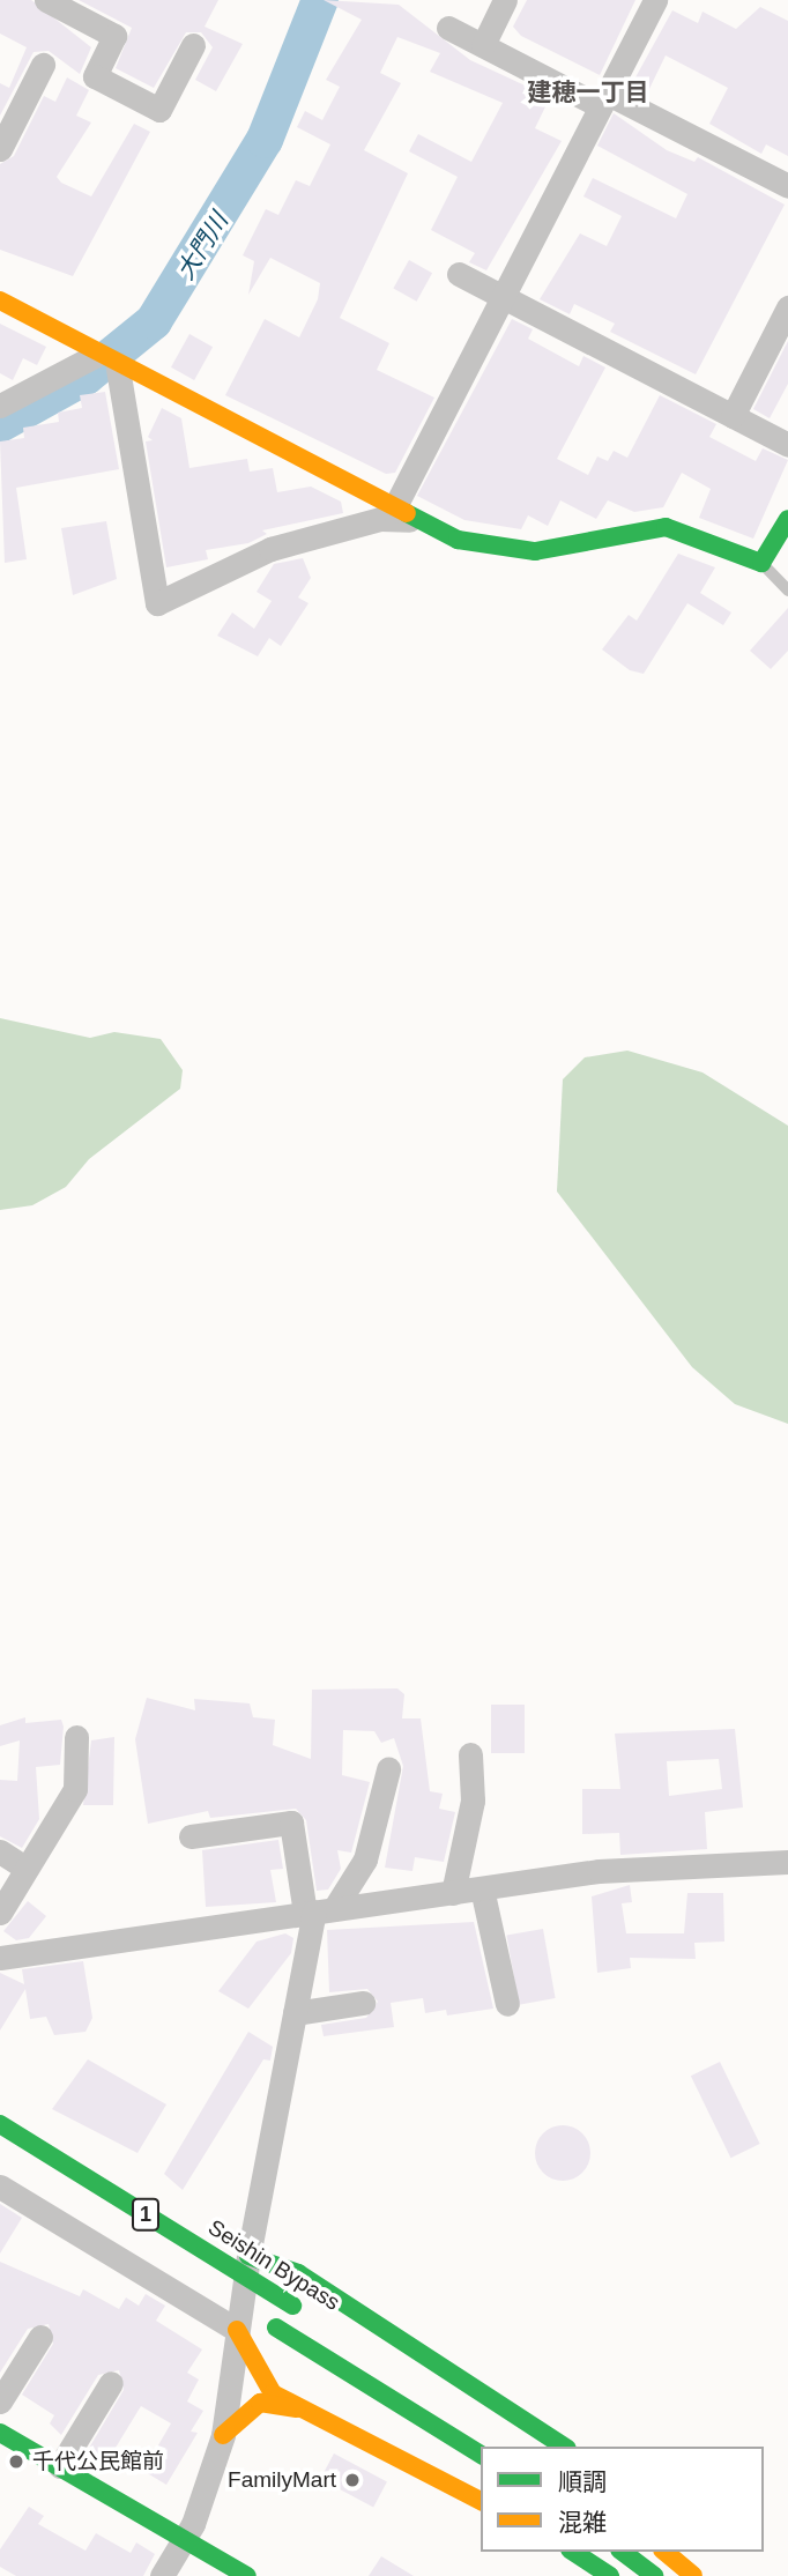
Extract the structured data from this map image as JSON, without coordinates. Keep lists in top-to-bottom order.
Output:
{
  "streets": {
    "main road": ["1", "Seishin Bypass"]
  },
  "districts": ["建穂一丁目"],
  "water": ["大門川"],
  "places": ["千代公民館前", "FamilyMart"],
  "legend": ["順調", "混雑"]
}
